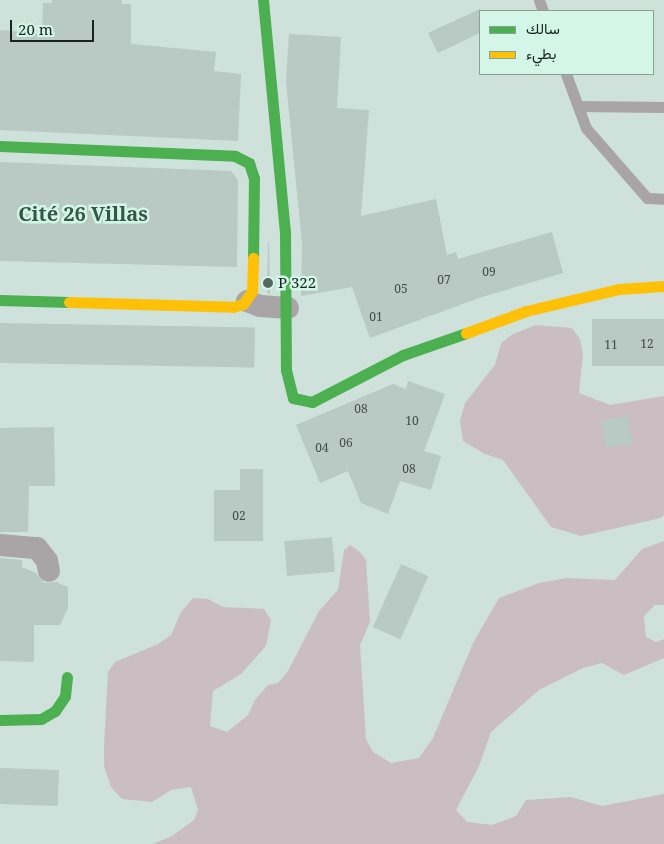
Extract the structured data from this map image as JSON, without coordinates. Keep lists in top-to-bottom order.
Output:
{
  "districts": ["Cité 26 Villas"],
  "places": ["P 322"],
  "house_numbers": [
    "09",
    "07",
    "05",
    "01",
    "12",
    "11",
    "08",
    "10",
    "06",
    "04",
    "08",
    "02"
  ],
  "legend": ["سالك", "بطيء"],
  "scale_bar": "20 m"
}
